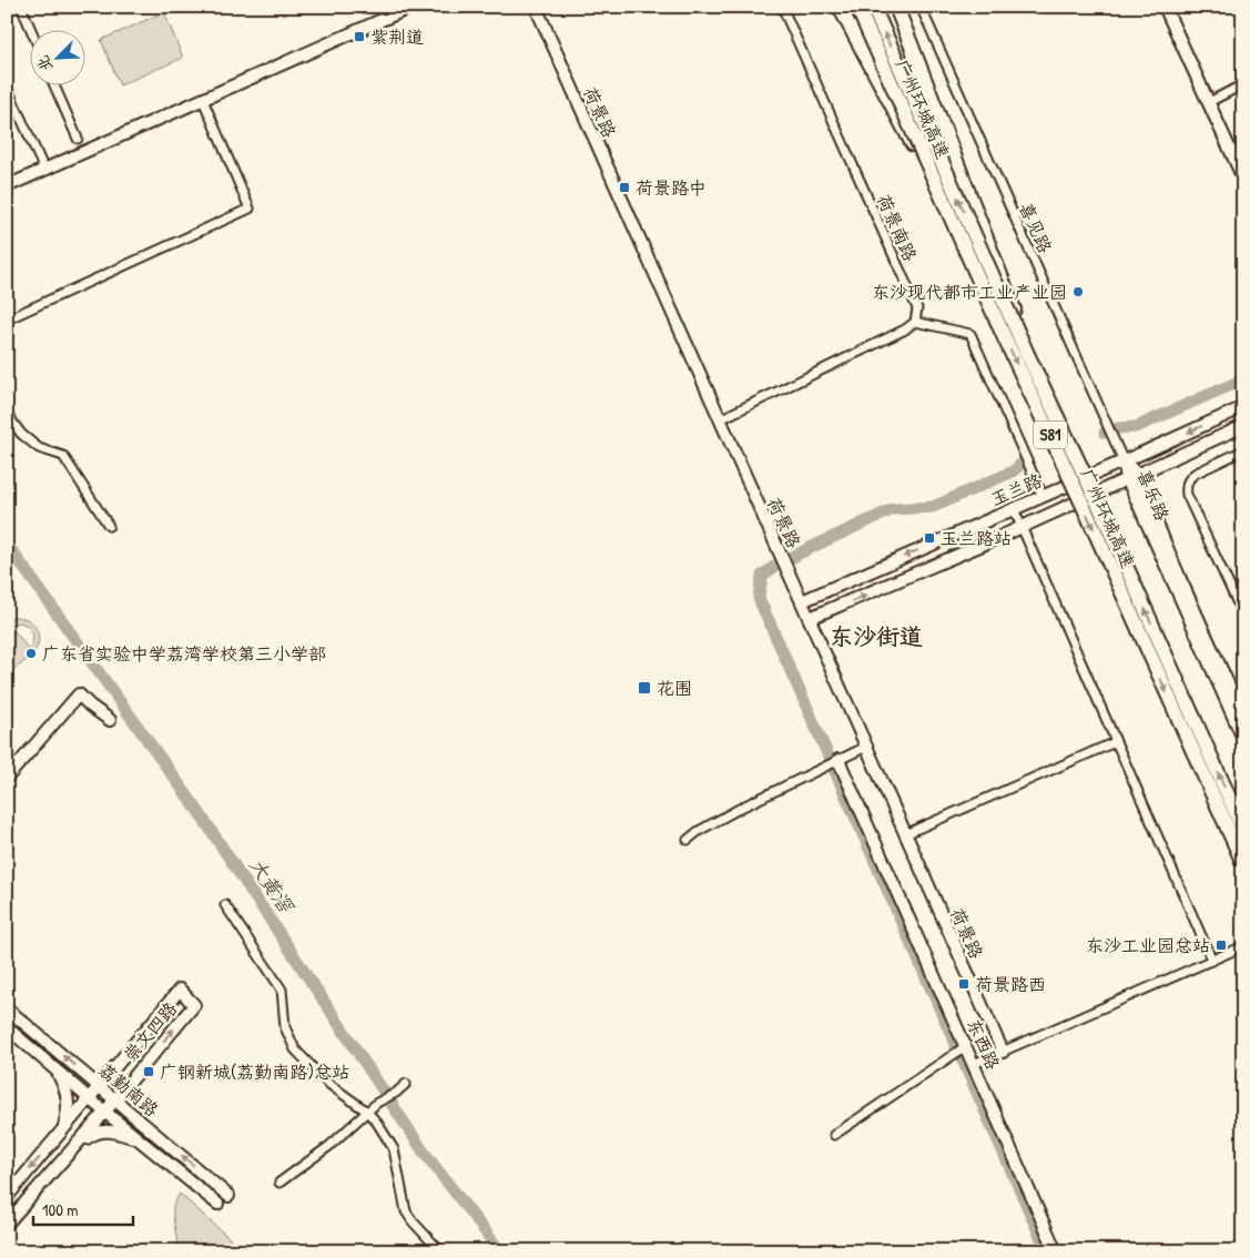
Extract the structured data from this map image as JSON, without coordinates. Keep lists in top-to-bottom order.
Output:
{
  "streets": {
    "highway": ["广州环城高速", "S81"],
    "street": [
      "荷景路",
      "荷景南路",
      "喜见路",
      "玉兰路",
      "喜乐路",
      "崇文四路",
      "东西路",
      "荔勤南路"
    ]
  },
  "crossings": [
    ["荷景路", "玉兰路"],
    ["喜见路", "玉兰路"],
    ["喜见路", "喜乐路"],
    ["玉兰路", "喜乐路"],
    ["崇文四路", "荔勤南路"]
  ],
  "districts": ["东沙街道"],
  "water": ["大黄滘"],
  "places": {
    "transit": [
      "紫荆道",
      "荷景路中",
      "玉兰路站",
      "花围",
      "东沙工业园总站",
      "荷景路西",
      "广钢新城(荔勤南路)总站"
    ],
    "other": ["东沙现代都市工业产业园", "广东省实验中学荔湾学校第三小学部"]
  },
  "scale_bar": "100 m",
  "north": "bottom left"
}
